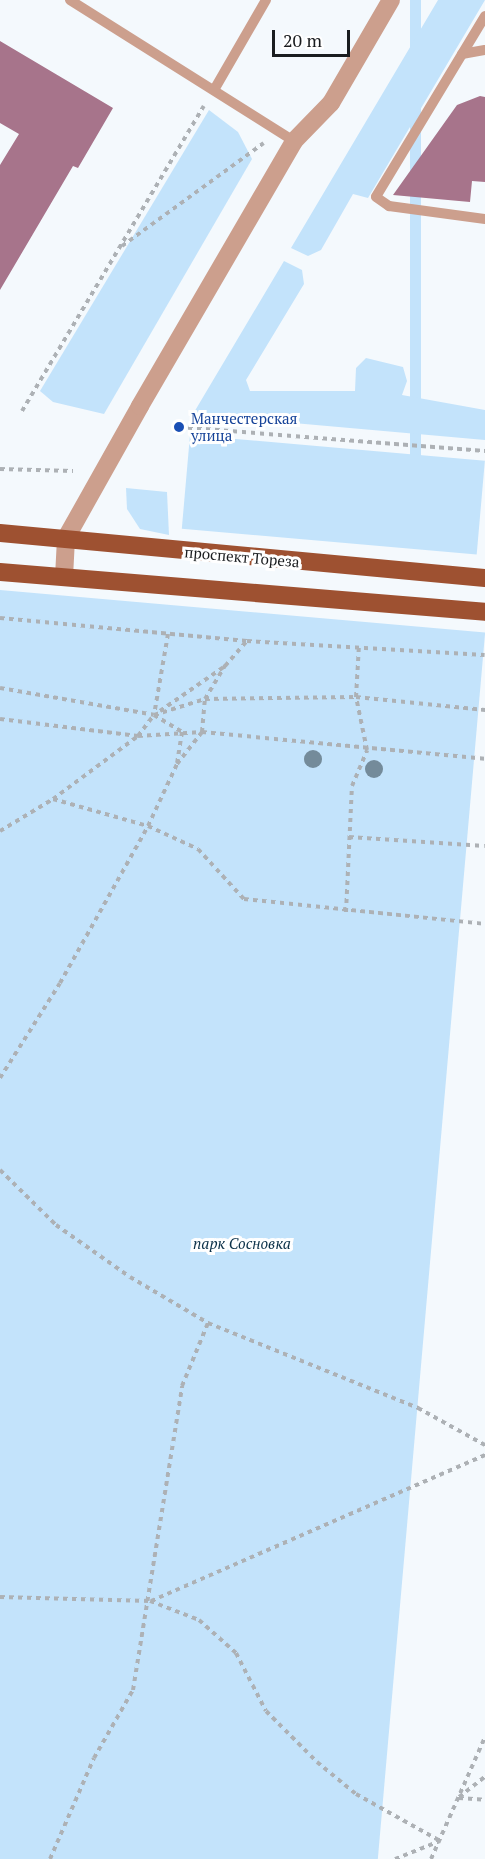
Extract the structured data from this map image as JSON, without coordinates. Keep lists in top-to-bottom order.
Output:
{
  "streets": {
    "main road": ["проспект Тореза"]
  },
  "parks": ["парк Сосновка"],
  "places": ["Манчестерская улица"],
  "scale_bar": "20 m"
}
